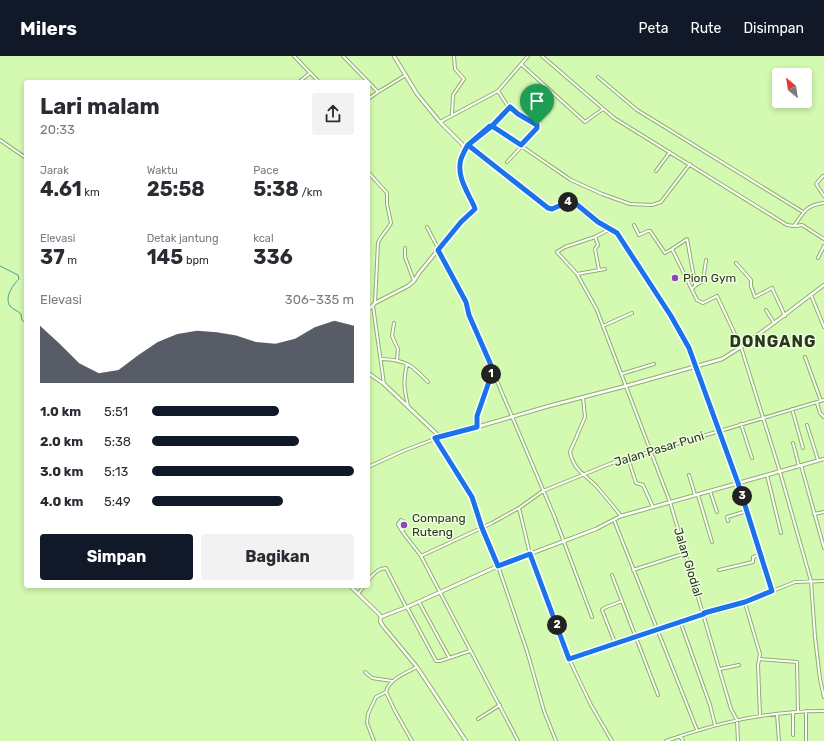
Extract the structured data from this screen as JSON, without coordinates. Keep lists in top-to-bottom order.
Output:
{
  "streets": {
    "street": ["Jalan Pasar Puni", "Jalan Glodial"]
  },
  "crossings": [
    ["Jalan Pasar Puni", "Jalan Glodial"]
  ],
  "districts": ["DONGANG"],
  "places": ["Pion Gym", "Compang Ruteng"],
  "north": "top left",
  "page": {
    "header": "Milers",
    "nav": ["Peta", "Rute", "Disimpan"],
    "heading": ["Lari malam", "20:33"],
    "stats": [
      ["Jarak", "4.61 km"],
      ["Waktu", "25:58"],
      ["Pace", "5:38 /km"],
      ["Elevasi", "37 m"],
      ["Detak jantung", "145 bpm"],
      ["kcal", "336"]
    ],
    "pins": [
      "4",
      "1",
      "3",
      "2"
    ],
    "chart": ["Elevasi", "306–335 m"],
    "list": [
      {
        "name": "1.0 km",
        "note": "5:51"
      },
      {
        "name": "2.0 km",
        "note": "5:38"
      },
      {
        "name": "3.0 km",
        "note": "5:13"
      },
      {
        "name": "4.0 km",
        "note": "5:49"
      }
    ],
    "buttons": ["Simpan", "Bagikan"]
  }
}
